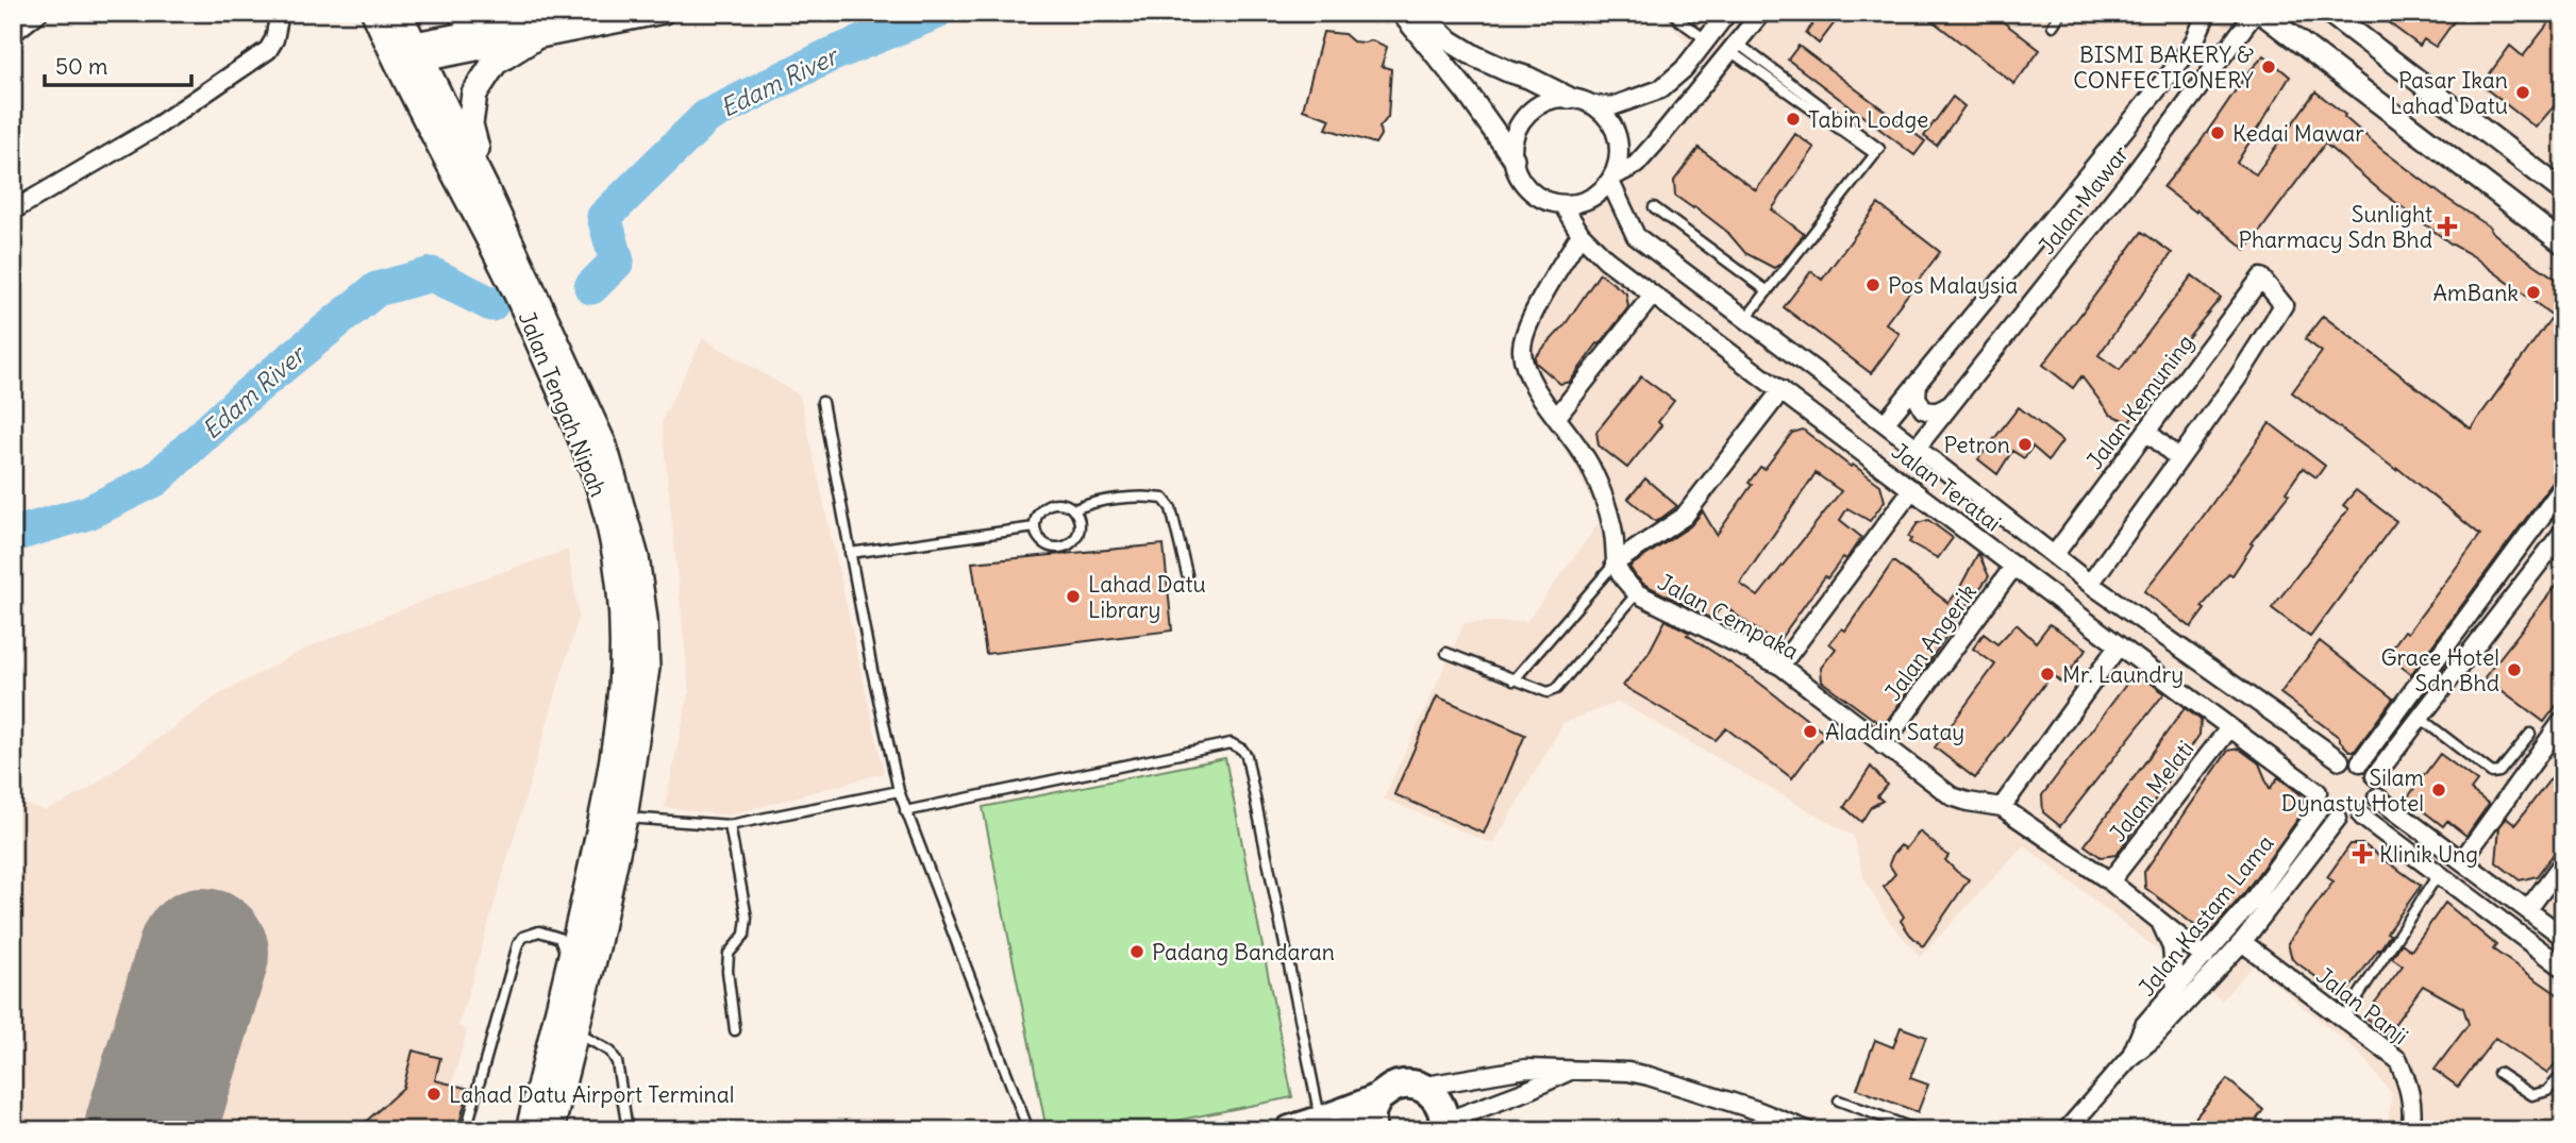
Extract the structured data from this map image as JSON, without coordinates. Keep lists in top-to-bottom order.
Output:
{
  "streets": {
    "main road": ["Jalan Tengah Nipah"],
    "street": [
      "Jalan Mawar",
      "Jalan Kemuning",
      "Jalan Teratai",
      "Jalan Cempaka",
      "Jalan Angerik",
      "Jalan Melati",
      "Jalan Kastam Lama",
      "Jalan Panji"
    ]
  },
  "crossings": [
    ["Jalan Mawar", "Jalan Teratai"],
    ["Jalan Kemuning", "Jalan Teratai"],
    ["Jalan Teratai", "Jalan Angerik"],
    ["Jalan Teratai", "Jalan Melati"],
    ["Jalan Teratai", "Jalan Kastam Lama"],
    ["Jalan Cempaka", "Jalan Angerik"],
    ["Jalan Cempaka", "Jalan Melati"],
    ["Jalan Cempaka", "Jalan Kastam Lama"],
    ["Jalan Kastam Lama", "Jalan Panji"]
  ],
  "water": ["Edam River"],
  "places": {
    "other": [
      "BISMI BAKERY & CONFECTIONERY",
      "Pasar Ikan Lahad Datu",
      "Tabin Lodge",
      "Kedai Mawar",
      "Pos Malaysia",
      "AmBank",
      "Petron",
      "Lahad Datu Library",
      "Grace Hotel Sdn Bhd",
      "Mr. Laundry",
      "Aladdin Satay",
      "Silam Dynasty Hotel",
      "Padang Bandaran",
      "Lahad Datu Airport Terminal"
    ],
    "health": ["Sunlight Pharmacy Sdn Bhd", "Klinik Ung"]
  },
  "scale_bar": "50 m"
}
